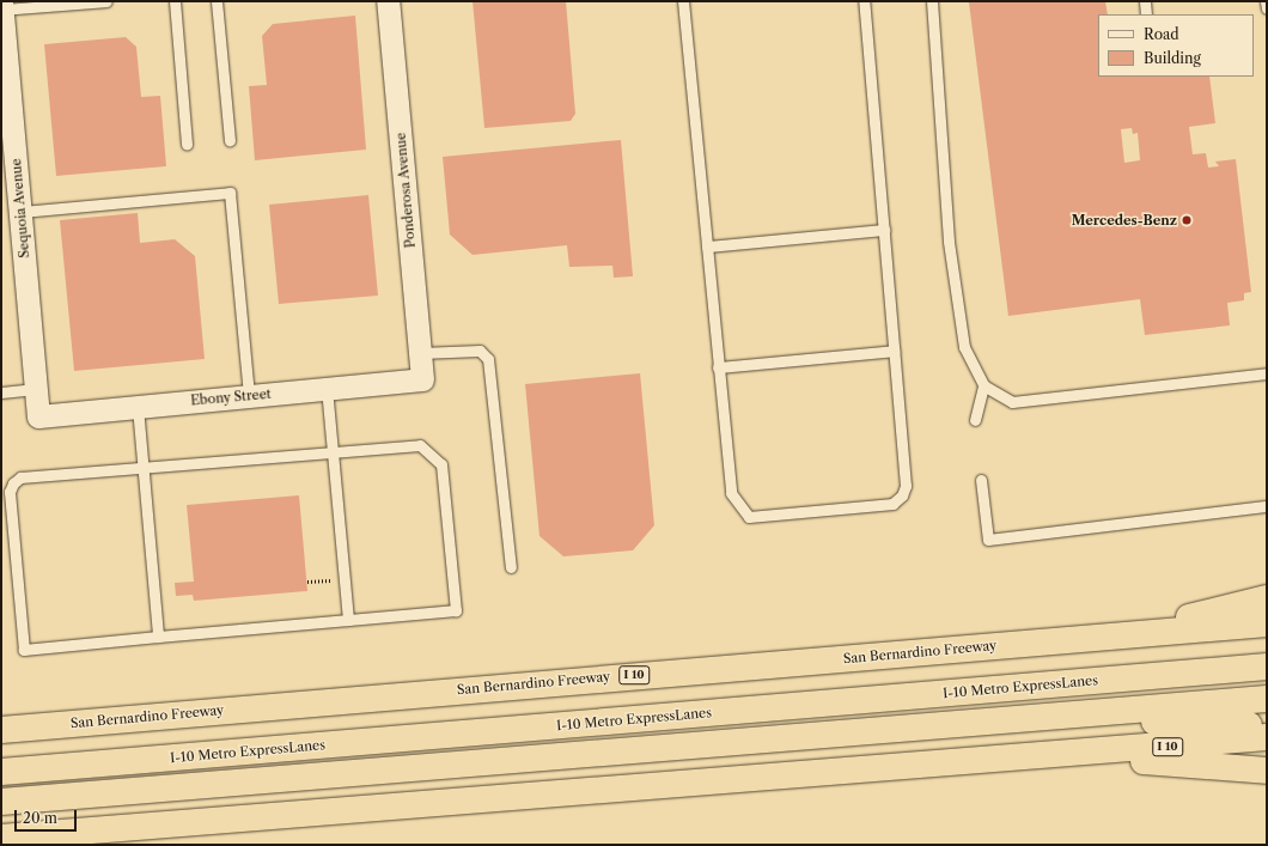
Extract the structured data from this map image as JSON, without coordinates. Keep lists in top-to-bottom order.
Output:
{
  "streets": {
    "highway": ["San Bernardino Freeway", "I 10", "I-10 Metro ExpressLanes"],
    "street": ["Ponderosa Avenue", "Sequoia Avenue", "Ebony Street"]
  },
  "crossings": [
    ["Ponderosa Avenue", "Ebony Street"],
    ["Sequoia Avenue", "Ebony Street"]
  ],
  "places": ["Mercedes-Benz"],
  "legend": ["Road", "Building"],
  "scale_bar": "20 m"
}
